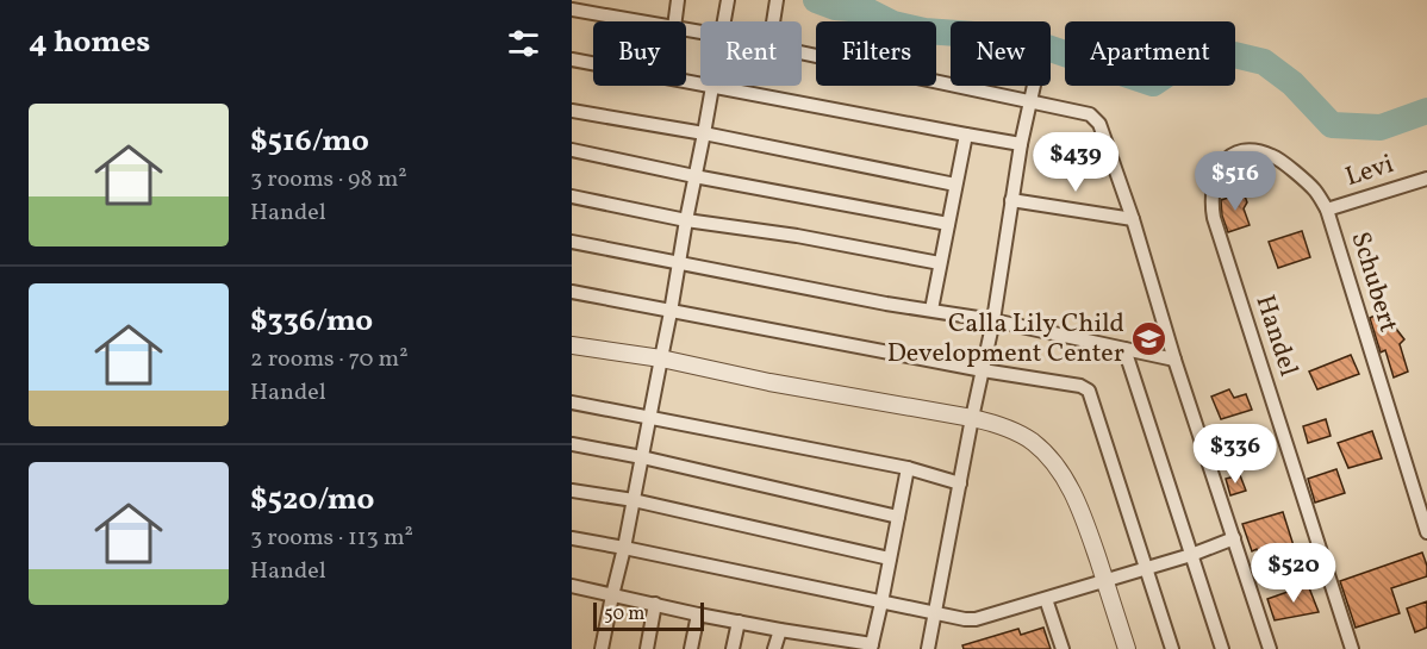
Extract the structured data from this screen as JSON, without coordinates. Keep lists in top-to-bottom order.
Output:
{
  "streets": {
    "street": ["Levi", "Schubert", "Handel"]
  },
  "crossings": [
    ["Levi", "Schubert"],
    ["Levi", "Handel"],
    ["Schubert", "Handel"]
  ],
  "places": {
    "school or university": ["Calla Lily Child Development Center"]
  },
  "scale_bar": "50 m",
  "page": {
    "heading": "4 homes",
    "chip": [
      "Buy",
      "Rent",
      "Filters",
      "New",
      "Apartment"
    ],
    "list": [
      {
        "name": "$516/mo",
        "note": "3 rooms · 98 m² · Handel"
      },
      {
        "name": "$336/mo",
        "note": "2 rooms · 70 m² · Handel"
      },
      {
        "name": "$520/mo",
        "note": "3 rooms · 113 m² · Handel"
      }
    ],
    "price": [
      "$439",
      "$516",
      "$336",
      "$520"
    ],
    "scale": "50 m"
  }
}
